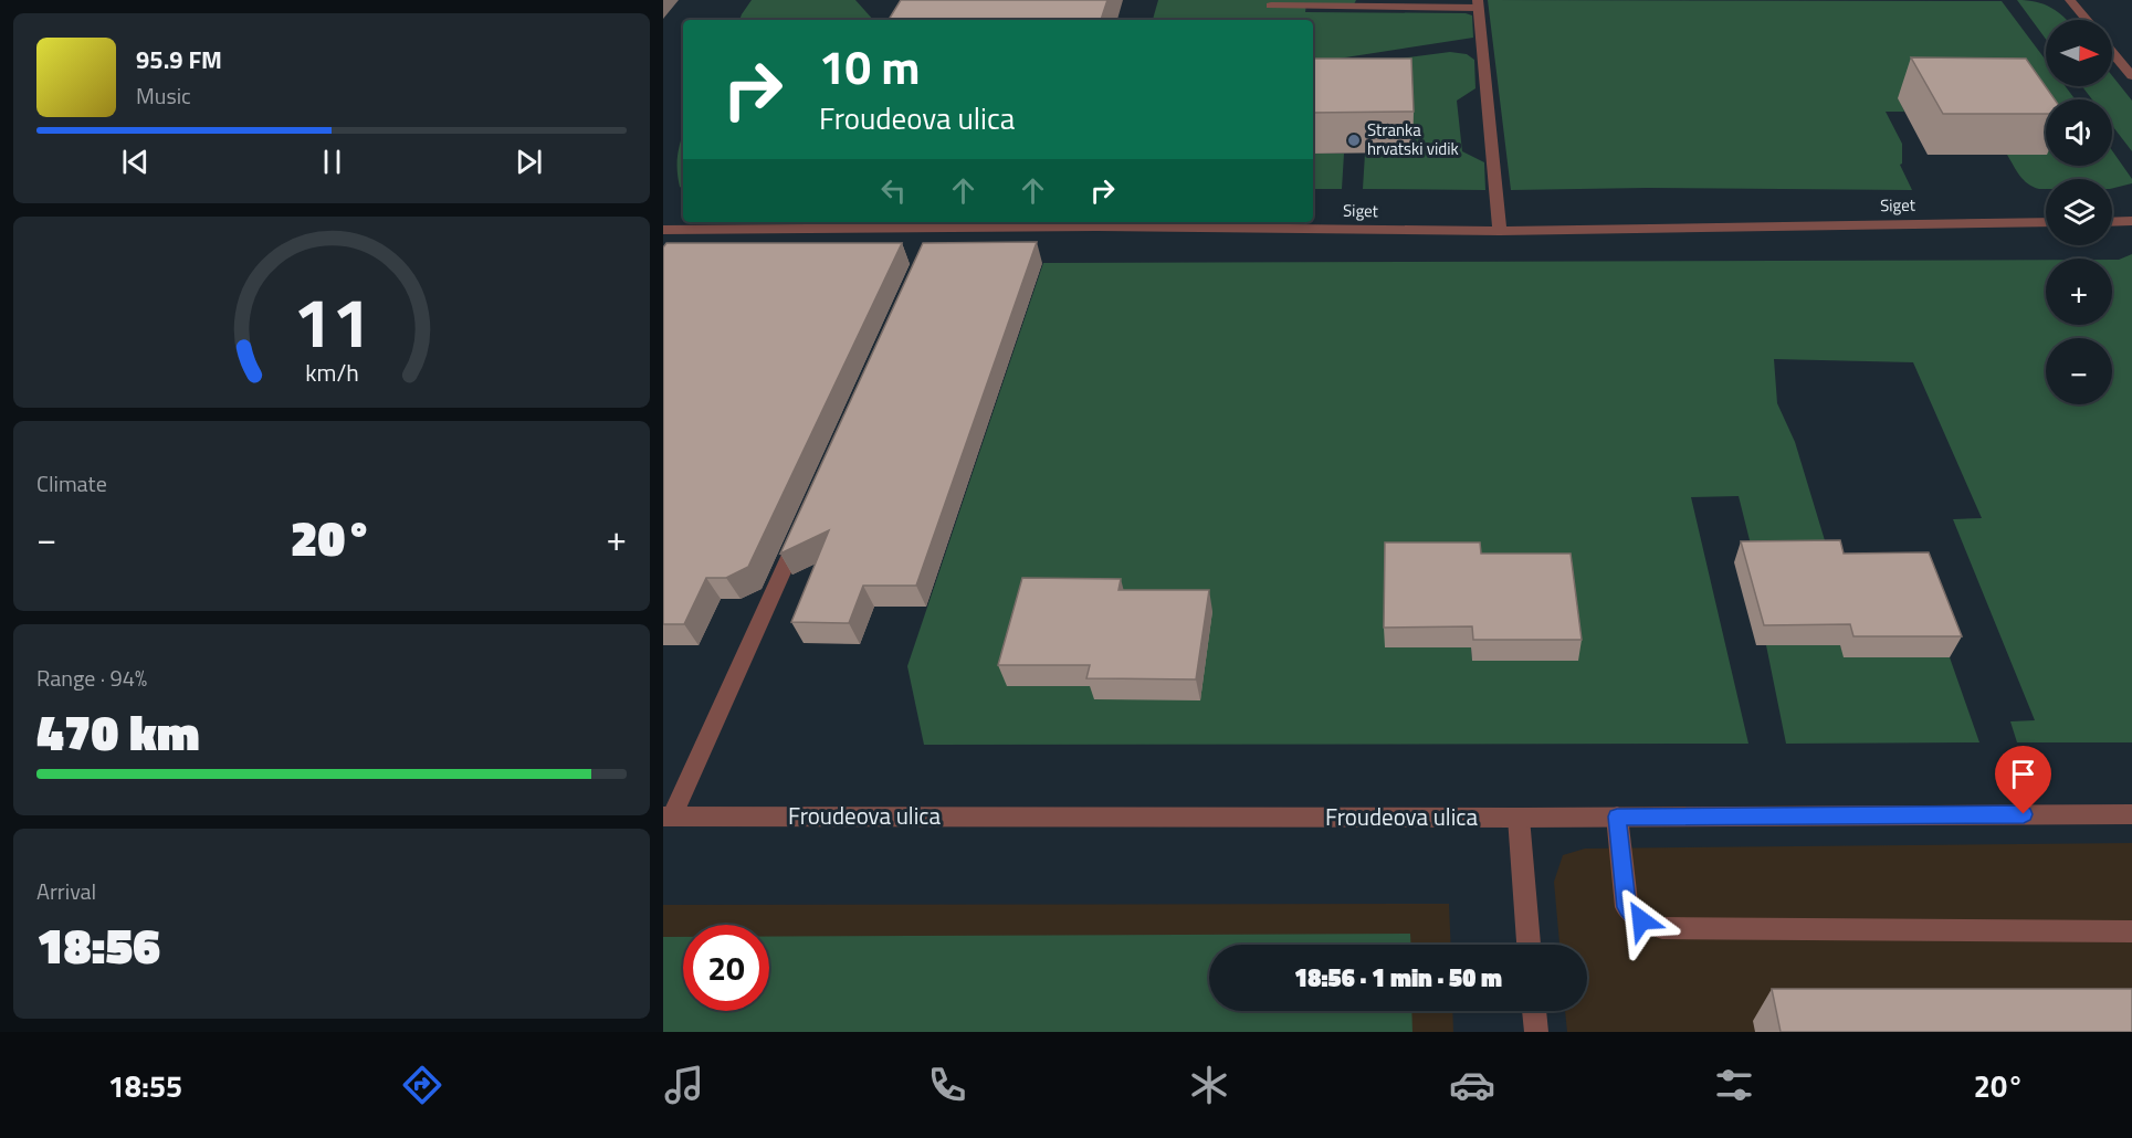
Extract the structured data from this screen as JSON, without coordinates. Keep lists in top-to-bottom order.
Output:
{
  "streets": {
    "street": ["Siget", "Froudeova ulica"]
  },
  "places": ["Stranka hrvatski vidik"],
  "north": "right",
  "page": {
    "map_buttons": ["+", "−"],
    "turn": ["10 m", "Froudeova ulica"],
    "song": ["95.9 FM", "Music"],
    "tile": [
      "Climate",
      ["Range · 94%", "470 km"],
      ["Arrival", "18:56"]
    ],
    "heat": ["−", "20°", "+"],
    "limit": "20",
    "trip": "18:56 · 1 min · 50 m",
    "tabs": ["18:55", "20°"],
    "gauge": ["11", "km/h"]
  }
}
